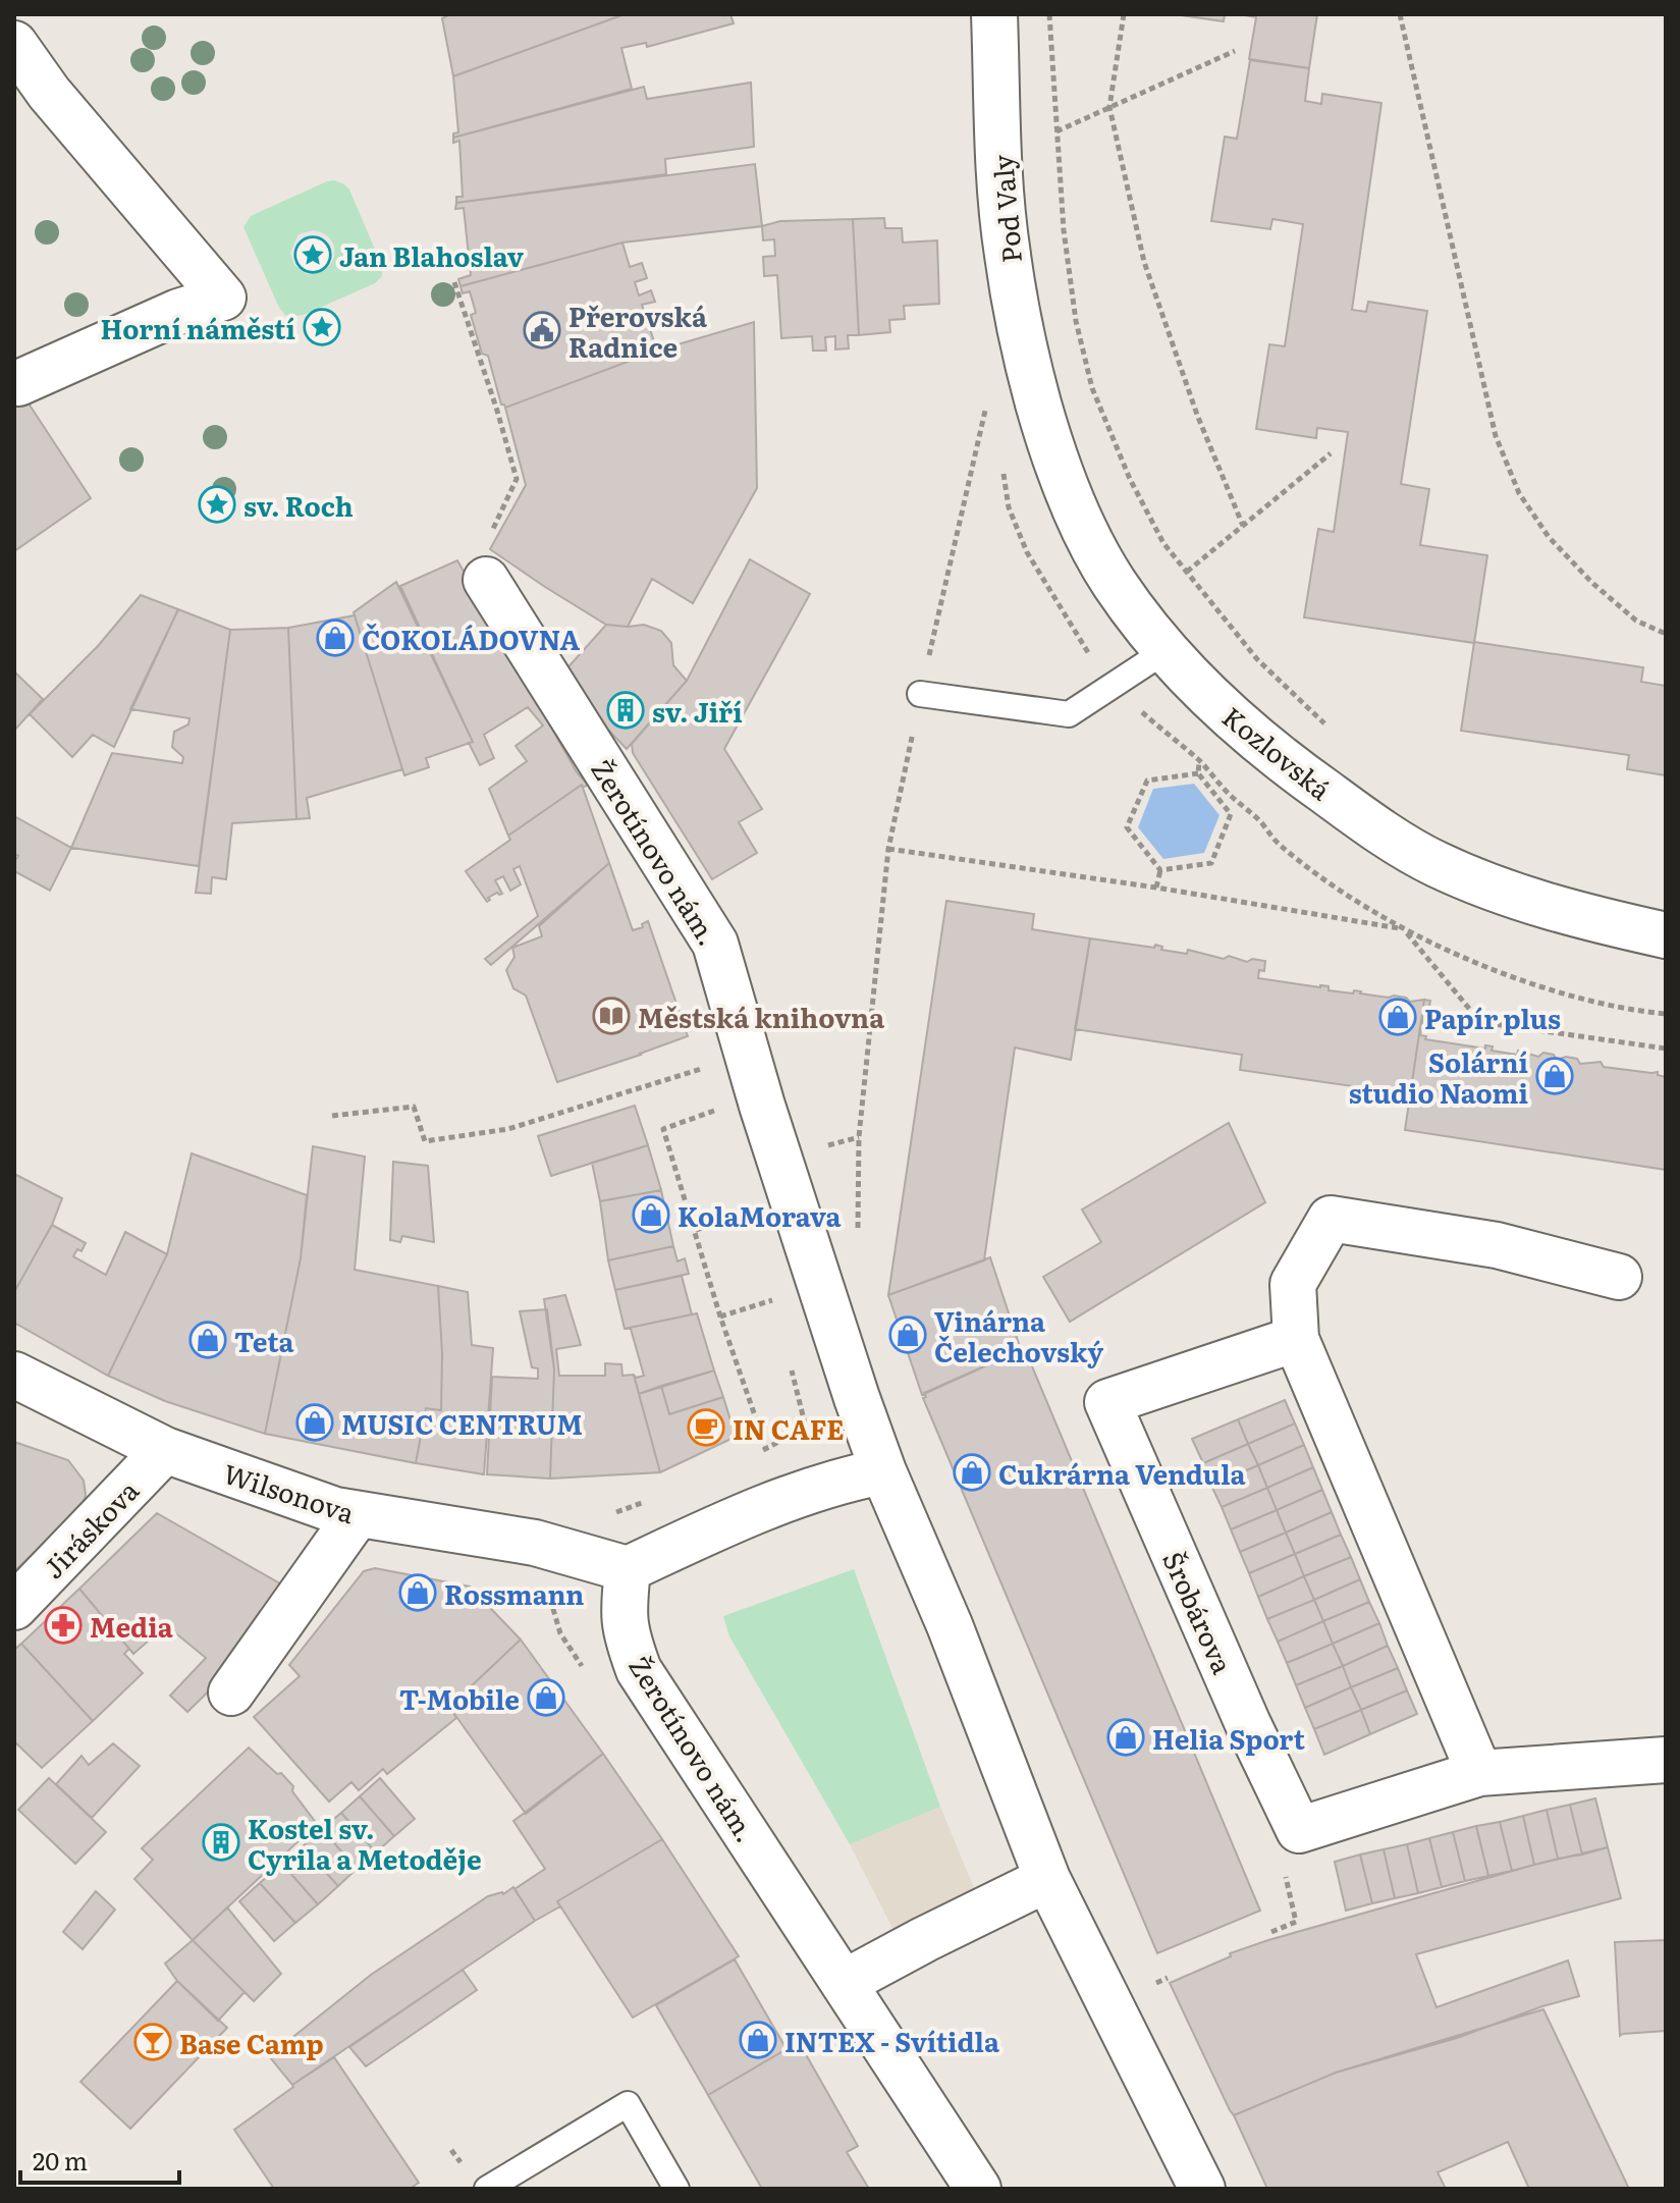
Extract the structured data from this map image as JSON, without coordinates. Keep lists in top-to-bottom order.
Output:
{
  "streets": {
    "street": [
      "Pod Valy",
      "Kozlovská",
      "Žerotínovo nám.",
      "Wilsonova",
      "Jiráskova",
      "Šrobárova"
    ]
  },
  "crossings": [
    ["Pod Valy", "Kozlovská"],
    ["Žerotínovo nám.", "Wilsonova"],
    ["Wilsonova", "Jiráskova"]
  ],
  "places": {
    "place": ["Jan Blahoslav", "Horní náměstí", "sv. Roch"],
    "public building": ["Přerovská Radnice"],
    "shop": [
      "ČOKOLÁDOVNA",
      "Papír plus",
      "Solární studio Naomi",
      "KolaMorava",
      "Vinárna Čelechovský",
      "Teta",
      "MUSIC CENTRUM",
      "Cukrárna Vendula",
      "Rossmann",
      "T-Mobile",
      "Helia Sport",
      "INTEX - Svítidla"
    ],
    "building": ["sv. Jiří", "Kostel sv. Cyrila a Metoděje"],
    "library": ["Městská knihovna"],
    "cafe": ["IN CAFE"],
    "pharmacy": ["Media"],
    "bar": ["Base Camp"]
  },
  "scale_bar": "20 m"
}
